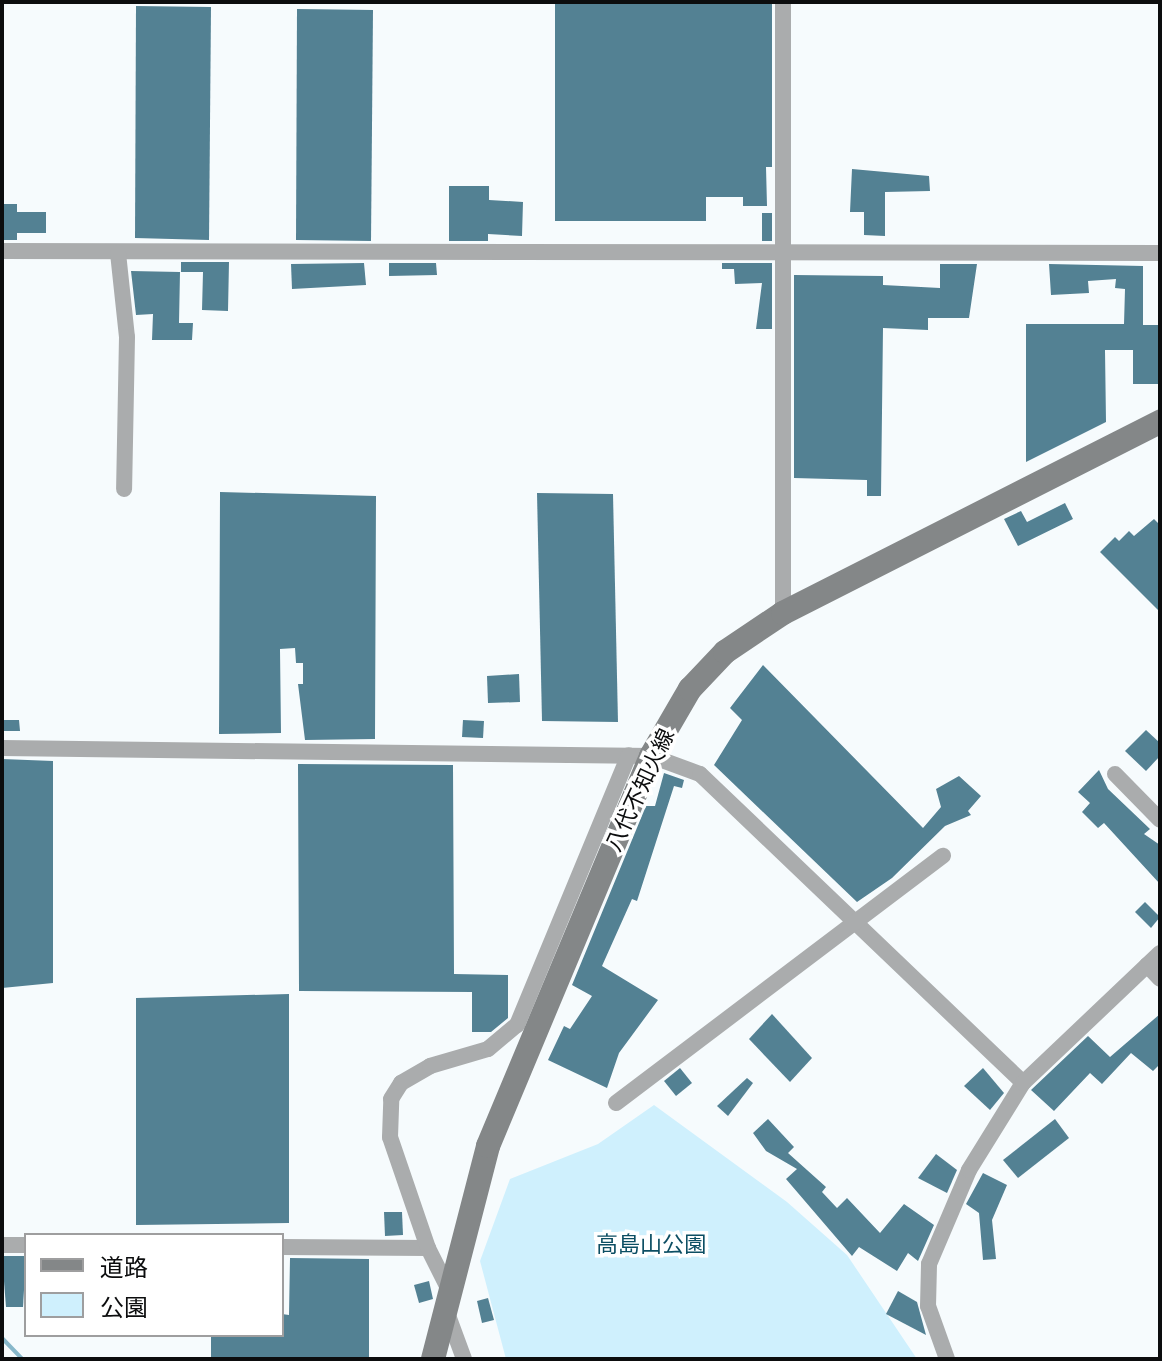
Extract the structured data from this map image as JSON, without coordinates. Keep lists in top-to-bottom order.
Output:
{
  "streets": {
    "main road": ["八代不知火線"]
  },
  "parks": ["高島山公園"],
  "legend": ["道路", "公園"]
}
